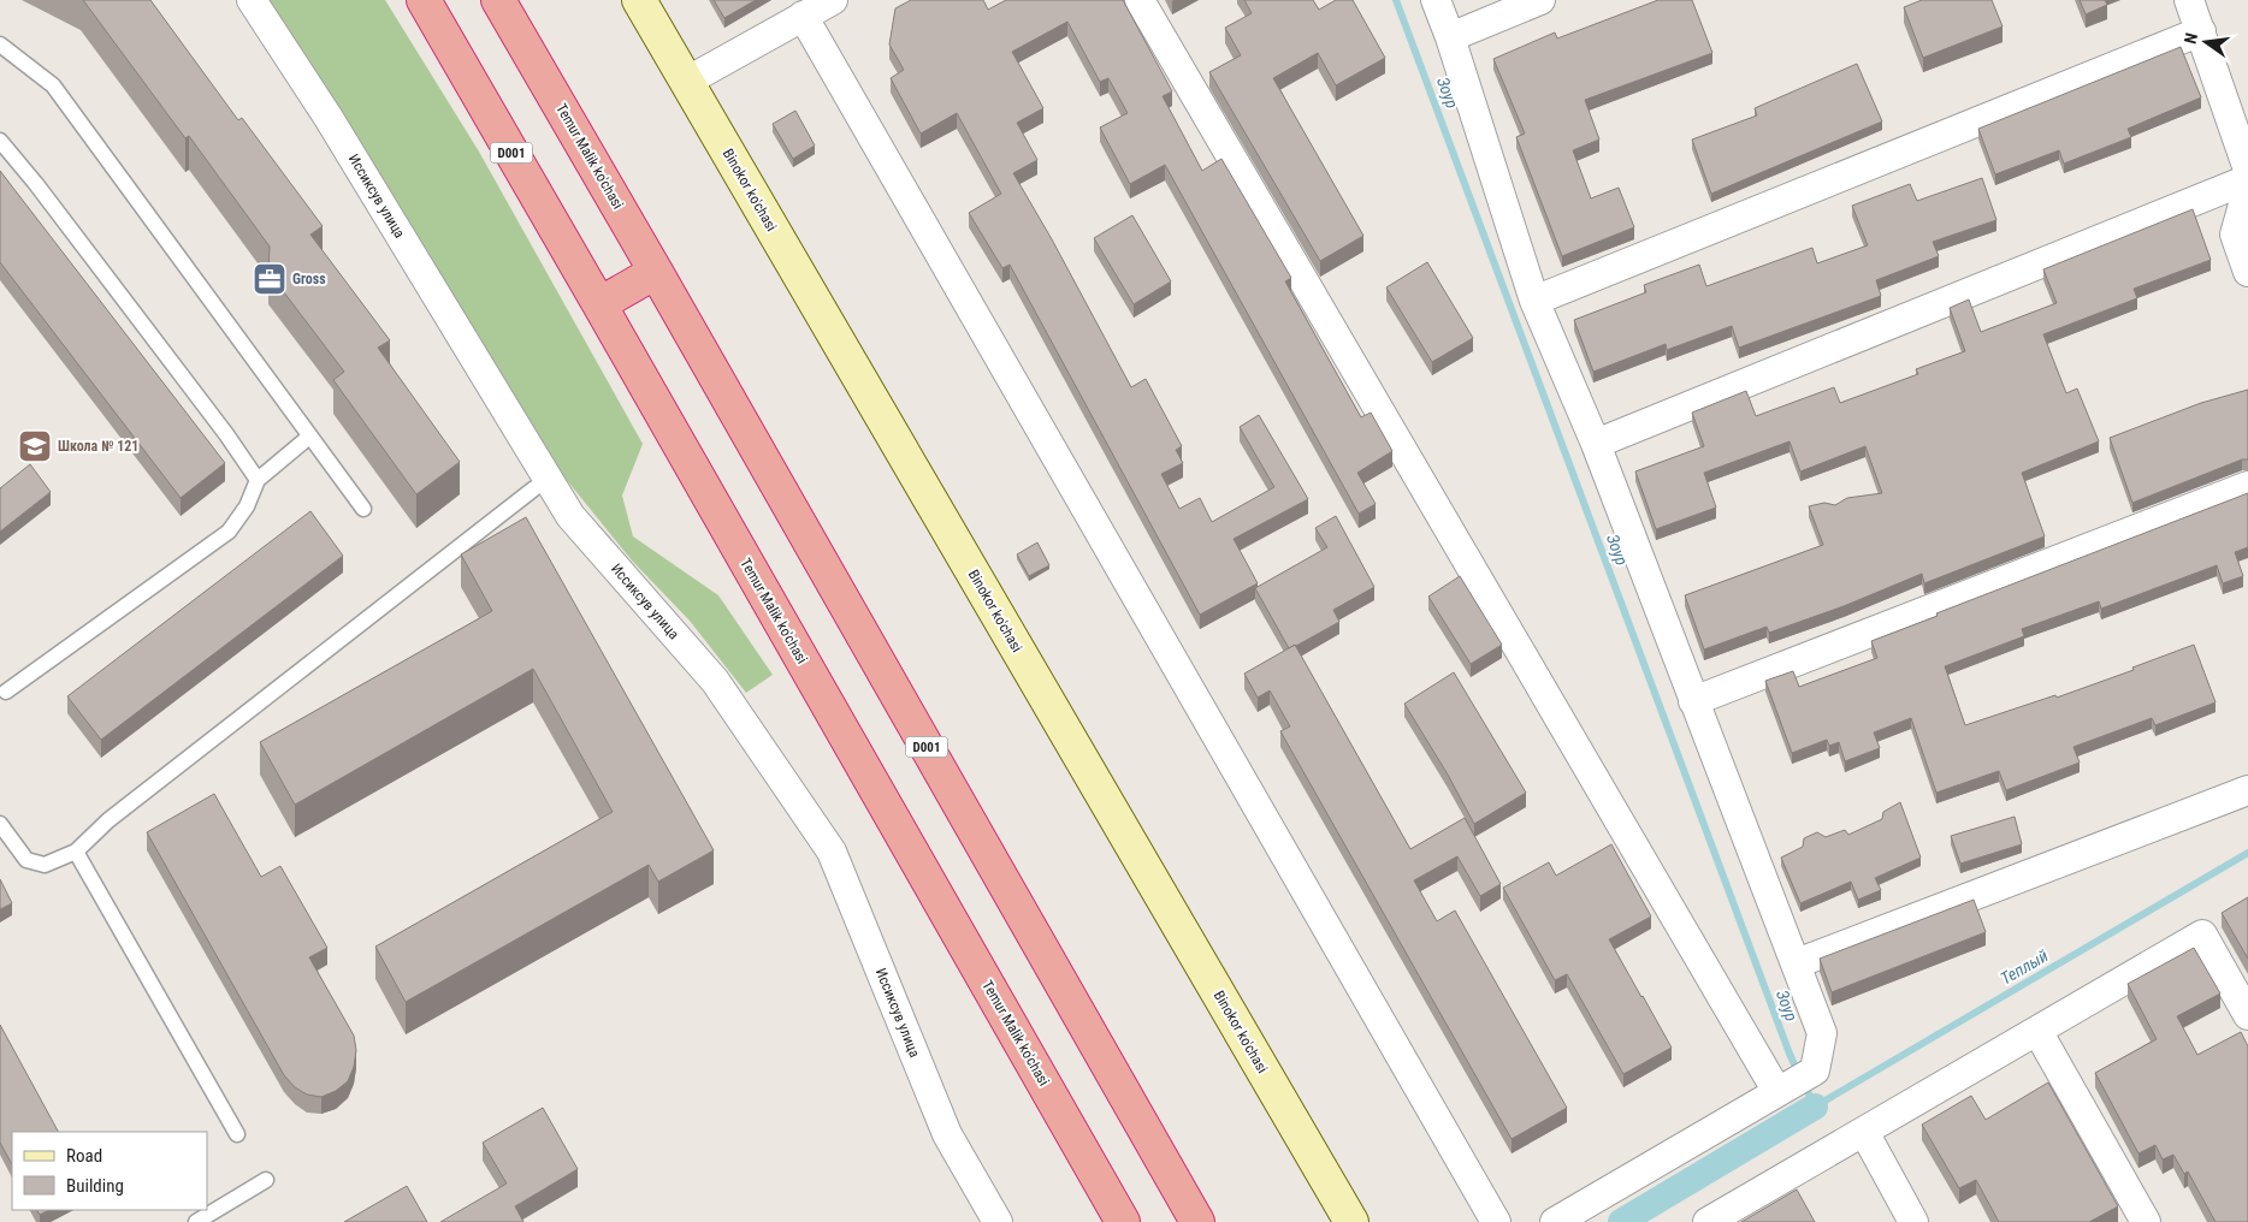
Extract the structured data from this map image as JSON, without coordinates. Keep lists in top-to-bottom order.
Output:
{
  "streets": {
    "highway": ["D001", "Temur Malik ko'chasi"],
    "main road": ["Binokor ko'chasi"],
    "street": ["Иссиксув улица"]
  },
  "water": ["Зоур", "Теплый"],
  "places": {
    "office": ["Gross"],
    "school or university": ["Школа № 121"]
  },
  "legend": ["Road", "Building"],
  "north": "left"
}
